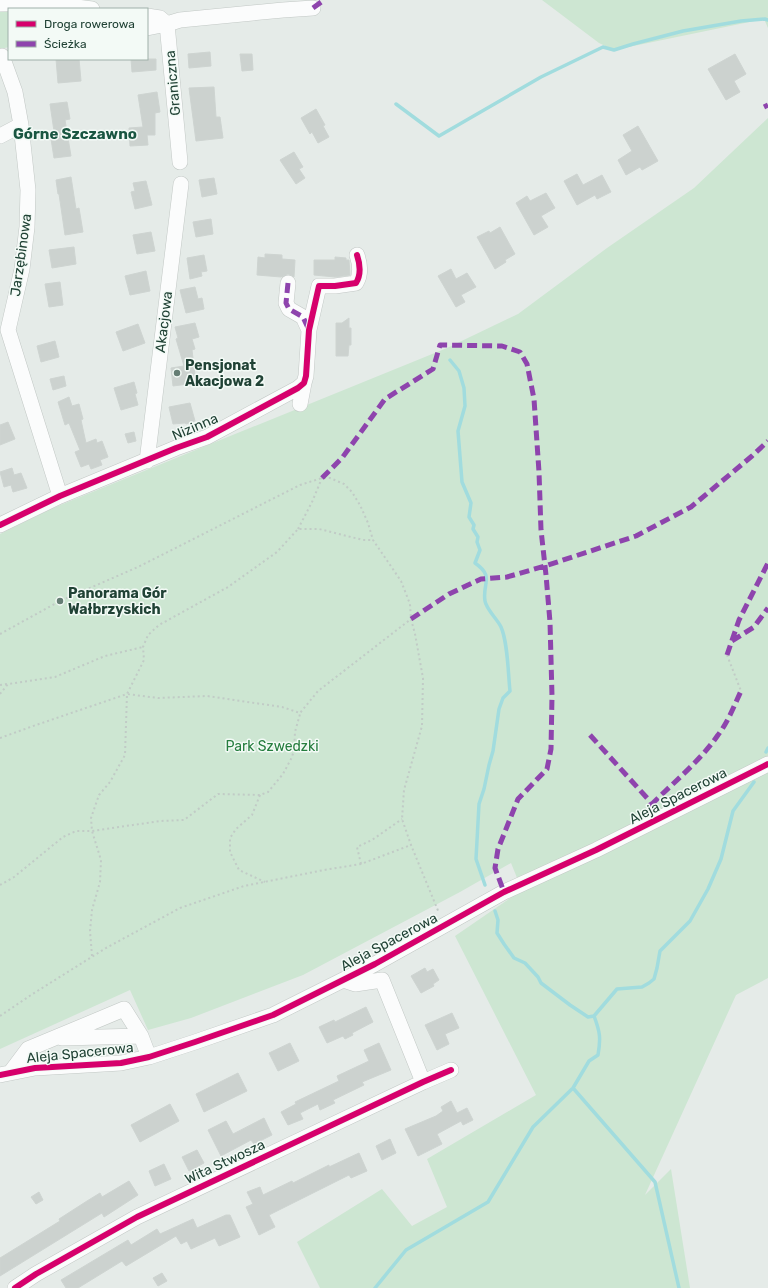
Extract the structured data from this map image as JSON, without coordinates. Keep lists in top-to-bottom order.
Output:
{
  "streets": {
    "street": [
      "Graniczna",
      "Jarzębinowa",
      "Akacjowa",
      "Nizinna",
      "Aleja Spacerowa",
      "Wita Stwosza"
    ]
  },
  "crossings": [
    ["Jarzębinowa", "Nizinna"],
    ["Akacjowa", "Nizinna"]
  ],
  "districts": ["Górne Szczawno"],
  "parks": ["Park Szwedzki"],
  "places": ["Pensjonat Akacjowa 2", "Panorama Gór Wałbrzyskich"],
  "legend": ["Droga rowerowa", "Ścieżka"]
}
